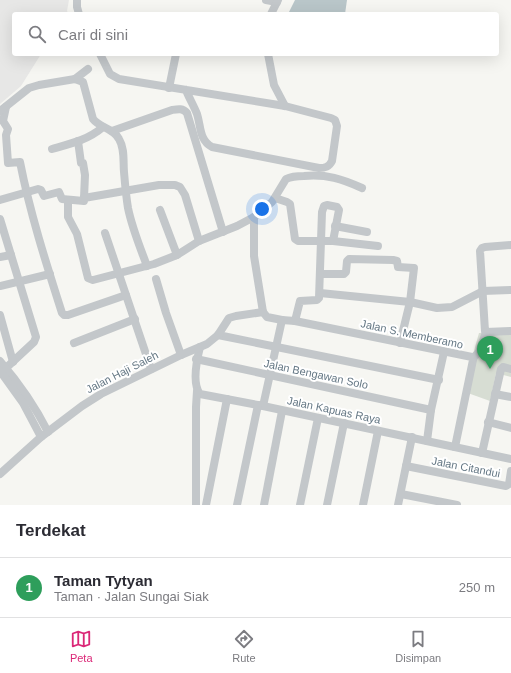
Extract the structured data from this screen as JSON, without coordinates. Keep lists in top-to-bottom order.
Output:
{
  "streets": {
    "street": [
      "Jalan S. Memberamo",
      "Jalan Haji Saleh",
      "Jalan Bengawan Solo",
      "Jalan Kapuas Raya",
      "Jalan Citandui"
    ]
  },
  "crossings": [
    ["Jalan S. Memberamo", "Jalan Haji Saleh"],
    ["Jalan S. Memberamo", "Jalan Kapuas Raya"]
  ],
  "page": {
    "search": "Cari di sini",
    "pins": "1",
    "heading": "Terdekat",
    "list": [
      {
        "mark": "1",
        "name": "Taman Tytyan",
        "note": "Taman · Jalan Sungai Siak",
        "value": "250 m"
      }
    ],
    "nav": ["Peta", "Rute", "Disimpan"]
  }
}
